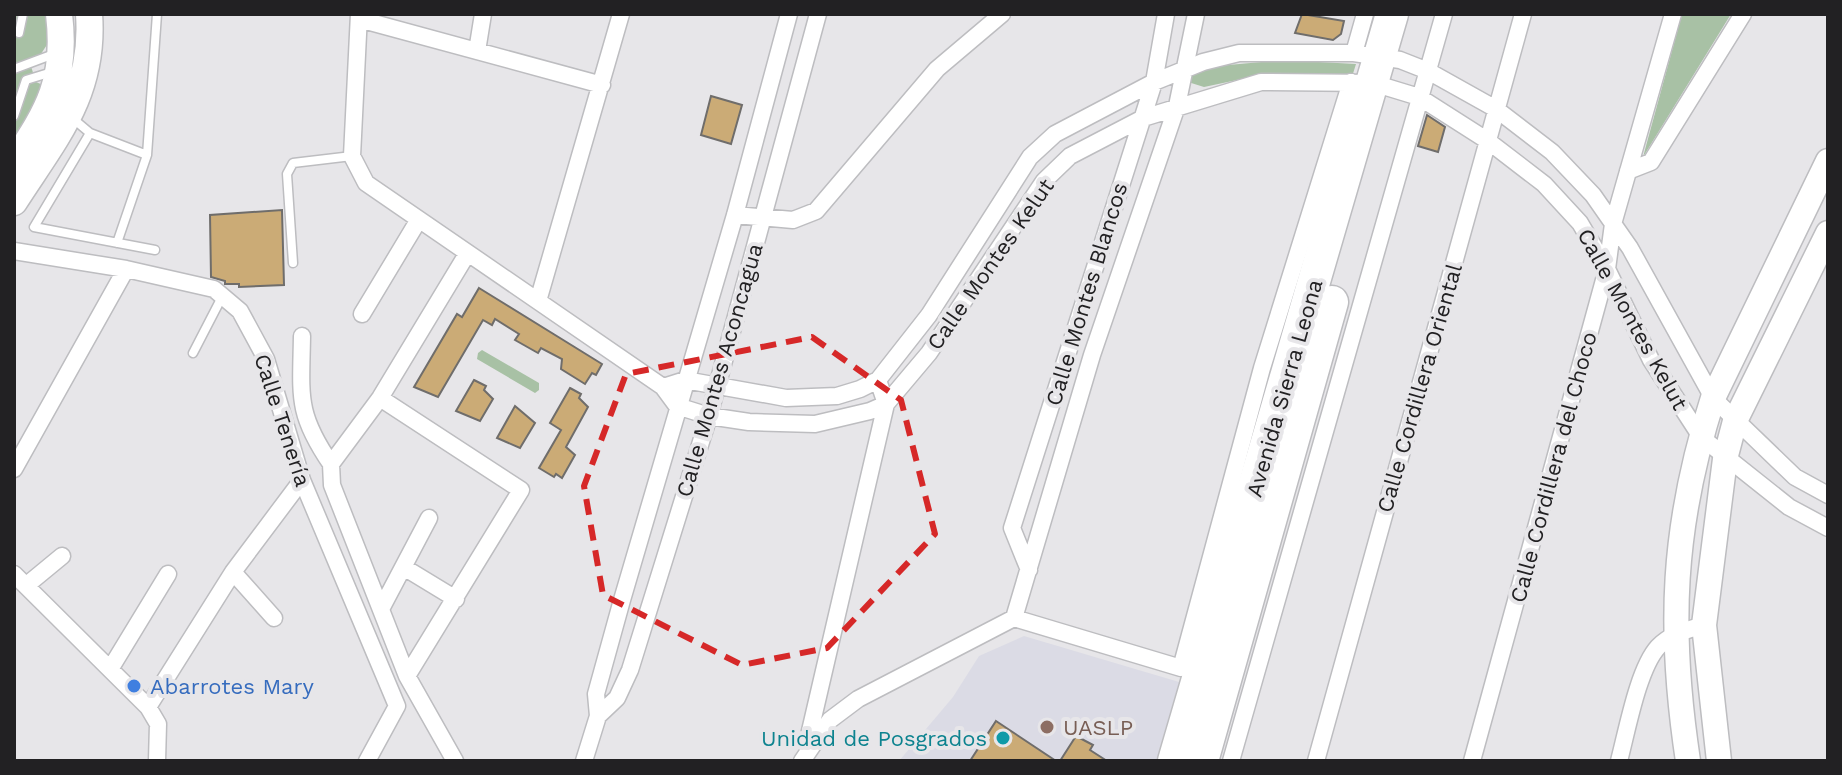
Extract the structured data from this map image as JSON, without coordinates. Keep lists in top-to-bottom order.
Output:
{
  "streets": {
    "highway": ["Avenida Sierra Leona"],
    "street": [
      "Calle Montes Kelut",
      "Calle Montes Blancos",
      "Calle Montes Aconcagua",
      "Calle Cordillera Oriental",
      "Calle Tenería",
      "Calle Cordillera del Choco"
    ]
  },
  "crossings": [
    ["Calle Montes Kelut", "Calle Montes Blancos"],
    ["Calle Montes Kelut", "Calle Montes Aconcagua"],
    ["Calle Montes Kelut", "Avenida Sierra Leona"],
    ["Calle Montes Kelut", "Calle Cordillera Oriental"],
    ["Calle Montes Kelut", "Calle Cordillera del Choco"],
    ["Calle Montes Blancos", "Avenida Sierra Leona"]
  ],
  "places": ["Abarrotes Mary", "UASLP", "Unidad de Posgrados"]
}
